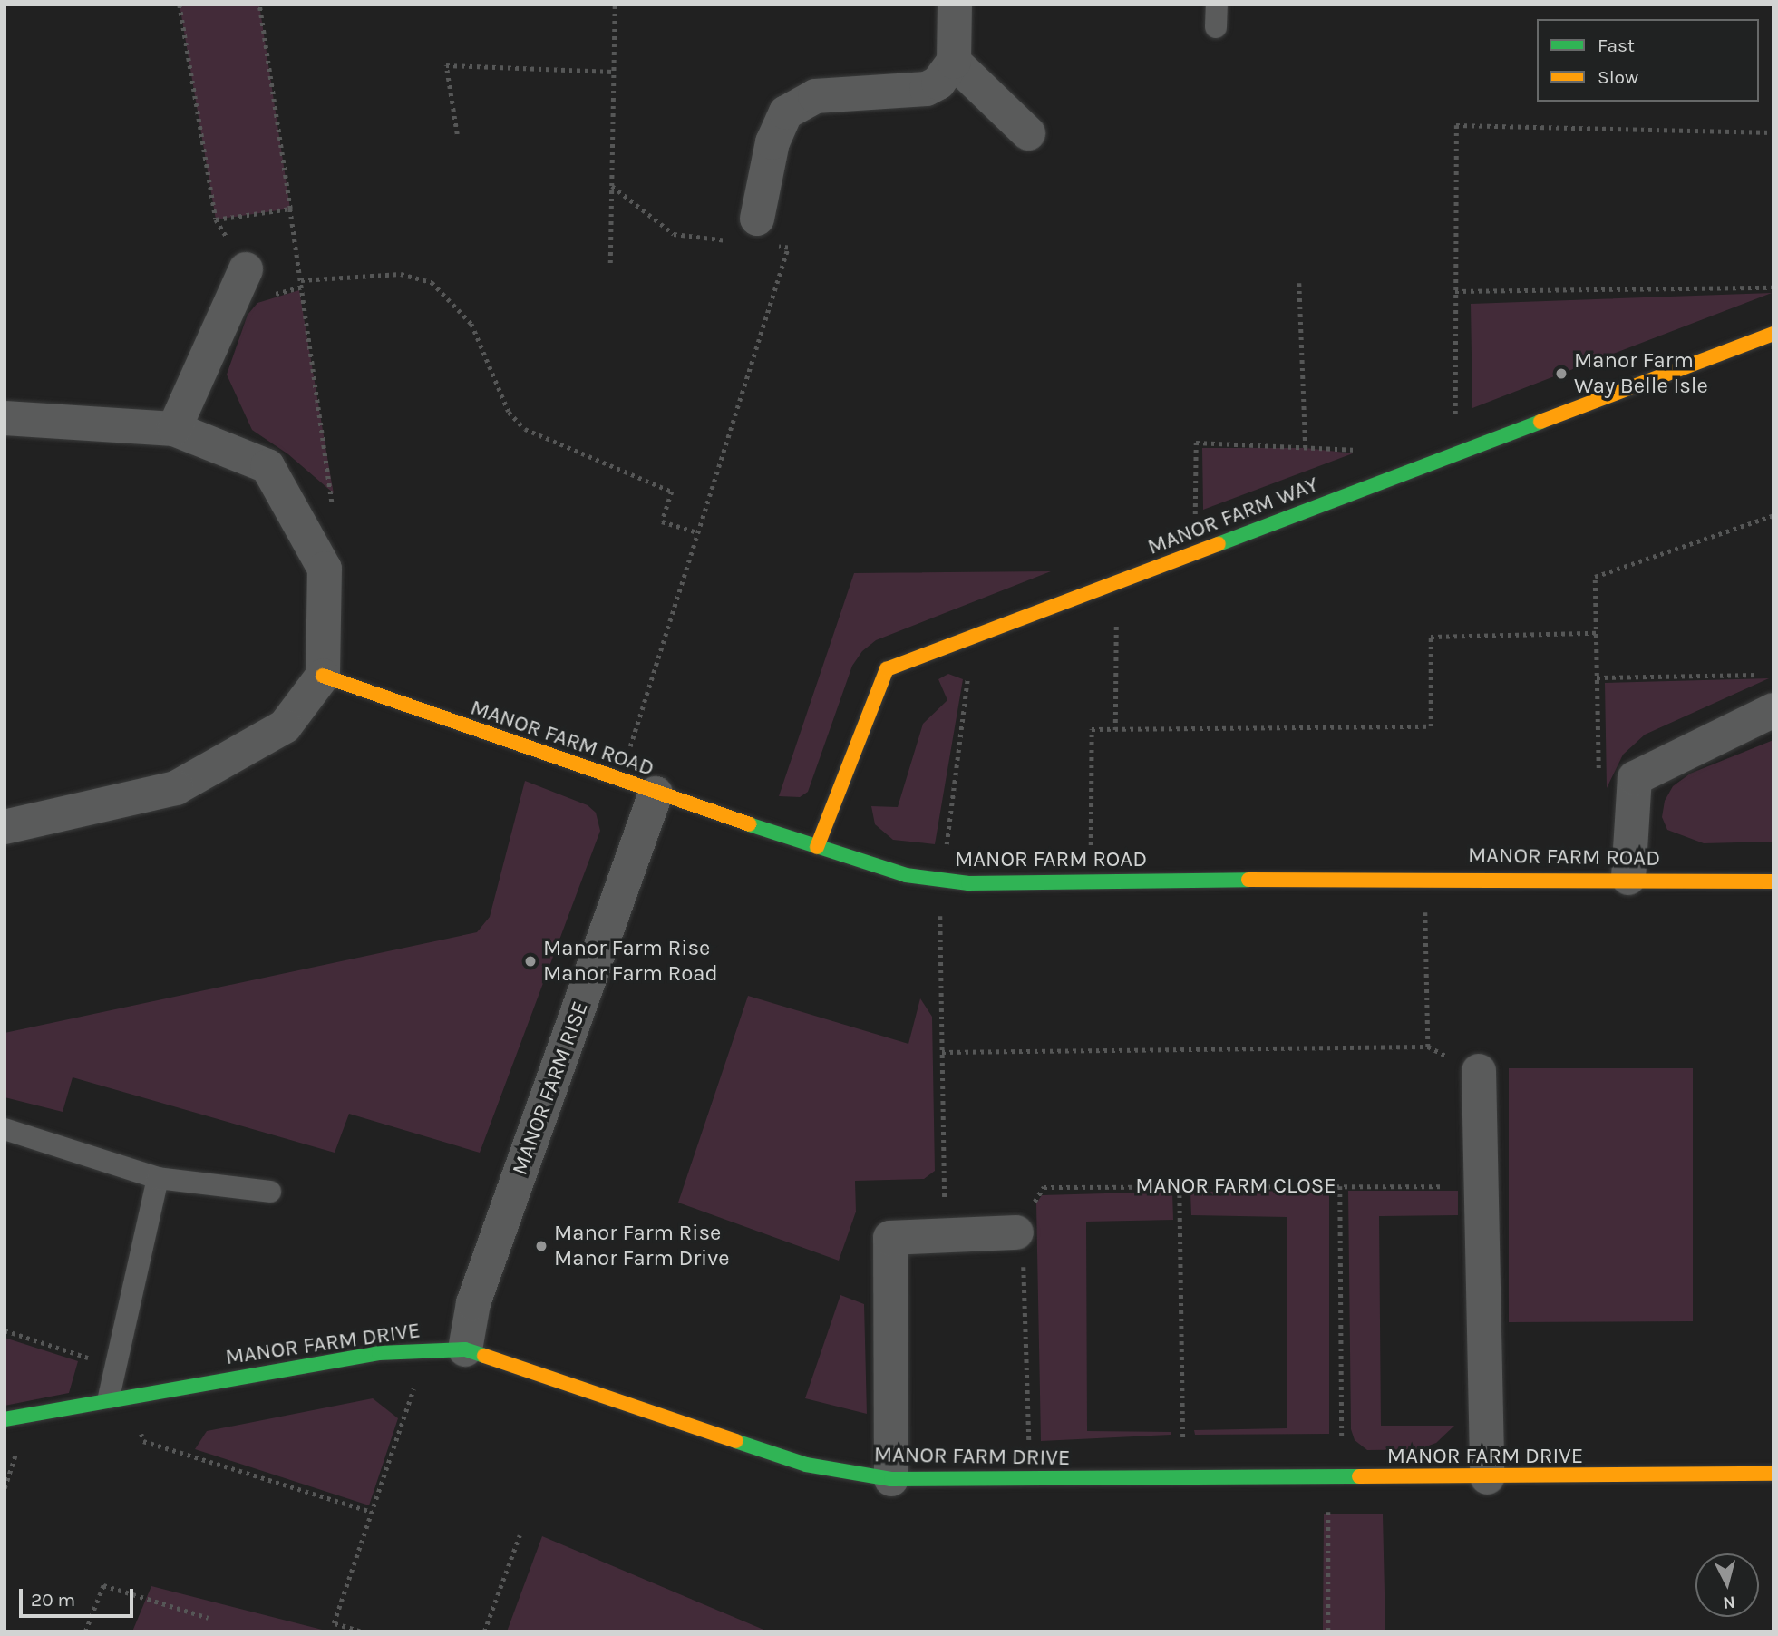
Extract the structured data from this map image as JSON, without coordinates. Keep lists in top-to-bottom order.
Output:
{
  "streets": {
    "street": [
      "MANOR FARM WAY",
      "MANOR FARM ROAD",
      "MANOR FARM RISE",
      "MANOR FARM DRIVE"
    ],
    "path": ["MANOR FARM CLOSE"]
  },
  "crossings": [
    ["MANOR FARM WAY", "MANOR FARM ROAD"],
    ["MANOR FARM ROAD", "MANOR FARM RISE"],
    ["MANOR FARM RISE", "MANOR FARM DRIVE"]
  ],
  "places": ["Manor Farm Way Belle Isle", "Manor Farm Rise Manor Farm Road", "Manor Farm Rise Manor Farm Drive"],
  "legend": ["Fast", "Slow"],
  "scale_bar": "20 m",
  "north": "bottom"
}
